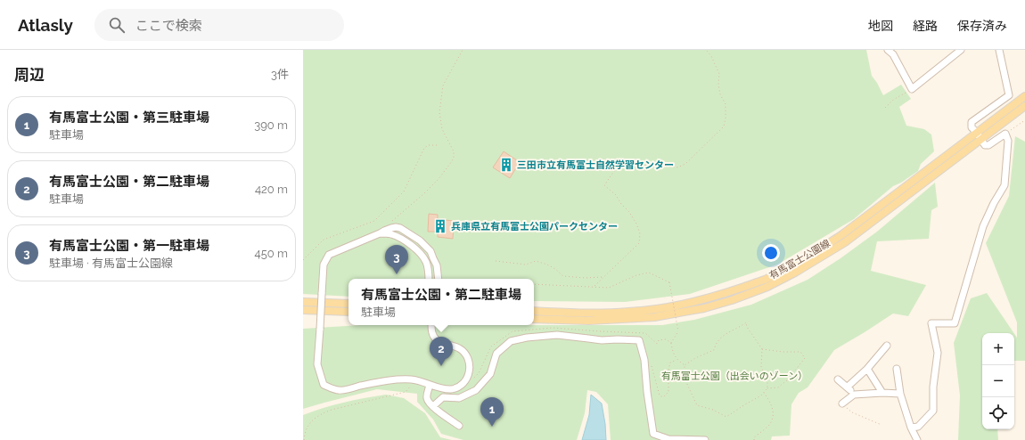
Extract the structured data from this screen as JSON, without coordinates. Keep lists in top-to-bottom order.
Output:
{
  "streets": {
    "main road": ["有馬富士公園線"]
  },
  "parks": ["有馬富士公園（出会いのゾーン）"],
  "places": {
    "building": ["三田市立有馬富士自然学習センター", "兵庫県立有馬富士公園パークセンター"]
  },
  "page": {
    "header": "Atlasly",
    "search": "ここで検索",
    "nav": ["地図", "経路", "保存済み"],
    "heading": ["周辺", "3件"],
    "list": [
      {
        "mark": "1",
        "name": "有馬富士公園・第三駐車場",
        "note": "駐車場",
        "value": "390 m"
      },
      {
        "mark": "2",
        "name": "有馬富士公園・第二駐車場",
        "note": "駐車場",
        "value": "420 m"
      },
      {
        "mark": "3",
        "name": "有馬富士公園・第一駐車場",
        "note": "駐車場 · 有馬富士公園線",
        "value": "450 m"
      }
    ],
    "pins": ["3", "2", "1"],
    "popup": ["有馬富士公園・第二駐車場", "駐車場"],
    "map_buttons": ["+", "−"]
  }
}
